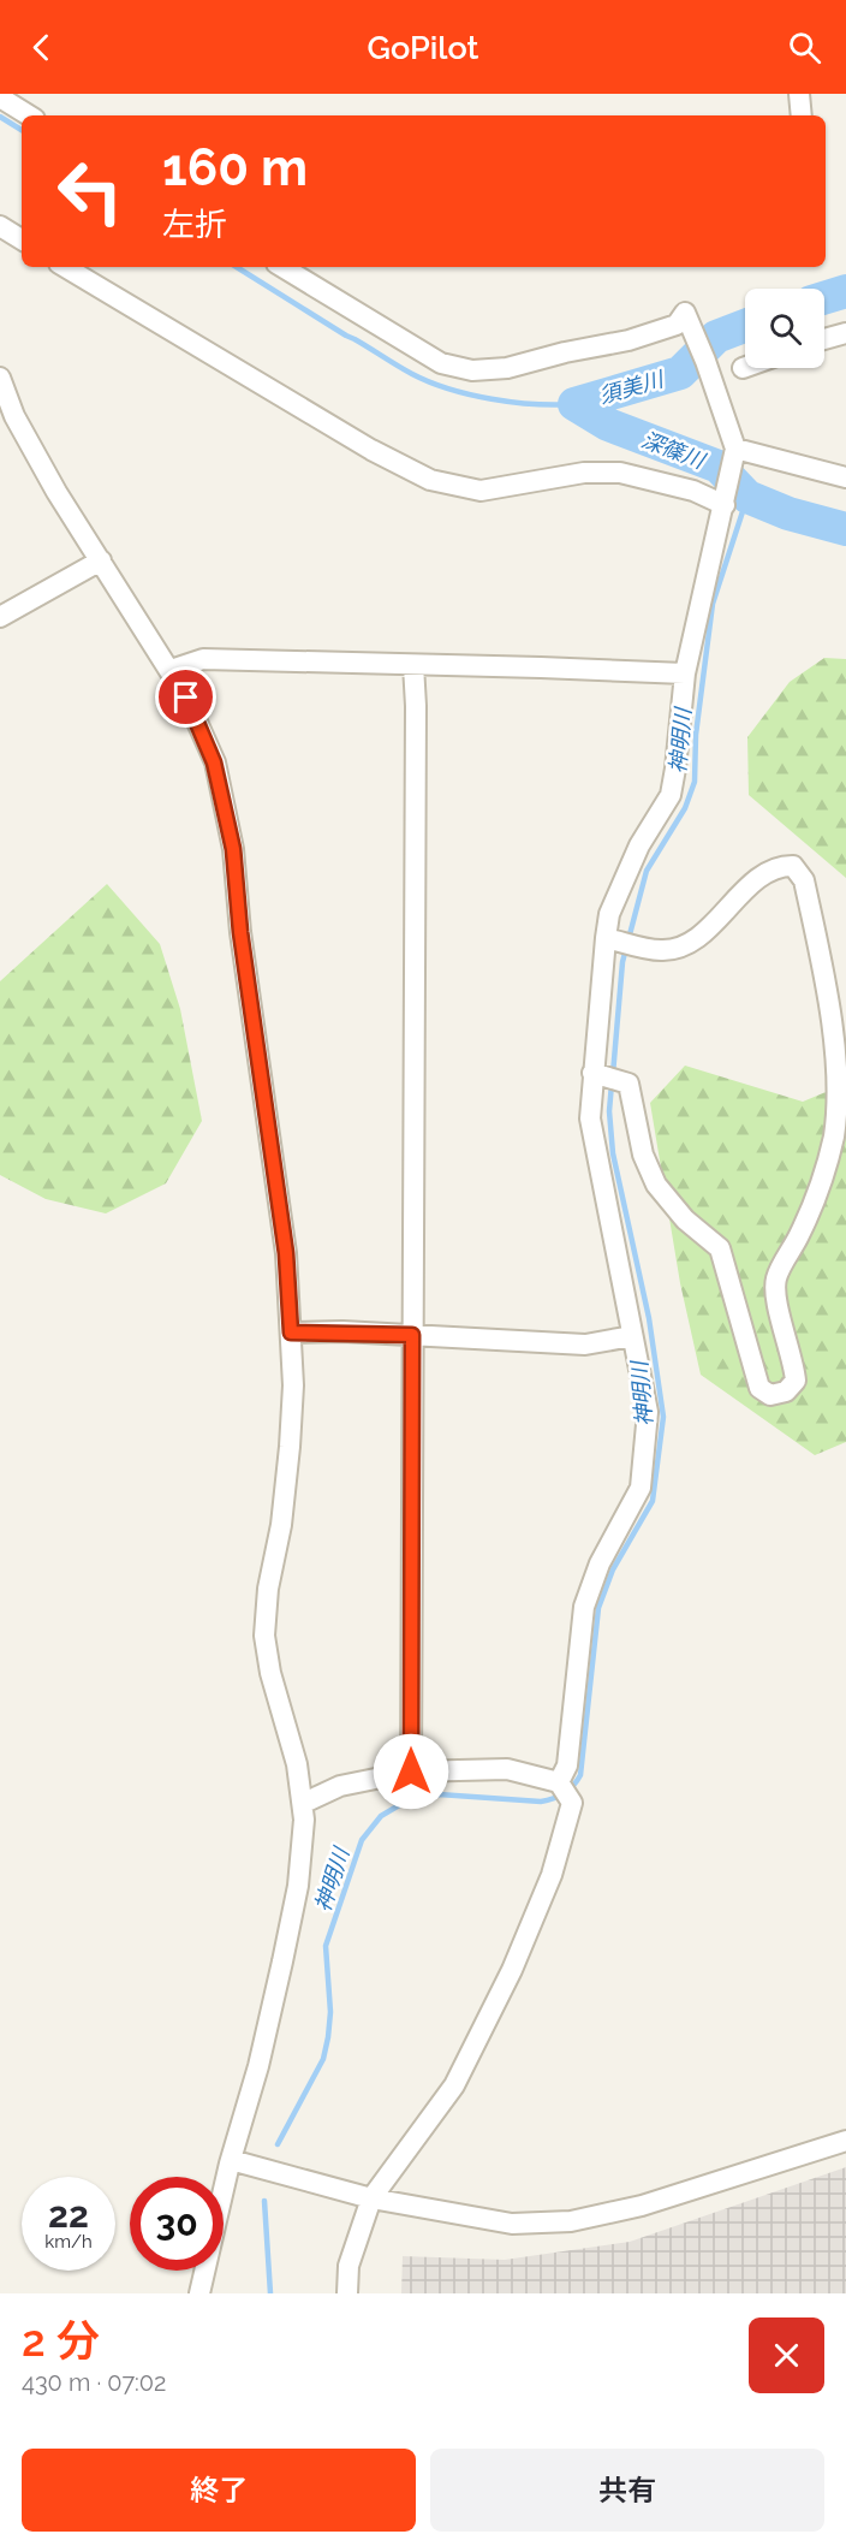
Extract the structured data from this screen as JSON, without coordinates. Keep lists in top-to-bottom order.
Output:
{
  "water": ["須美川", "深篠川", "神明川"],
  "page": {
    "header": "GoPilot",
    "turn": ["160 m", "左折"],
    "speed": "22 km/h",
    "limit": "30",
    "heading": ["2 分", "430 m · 07:02"],
    "buttons": ["終了", "共有"]
  }
}
